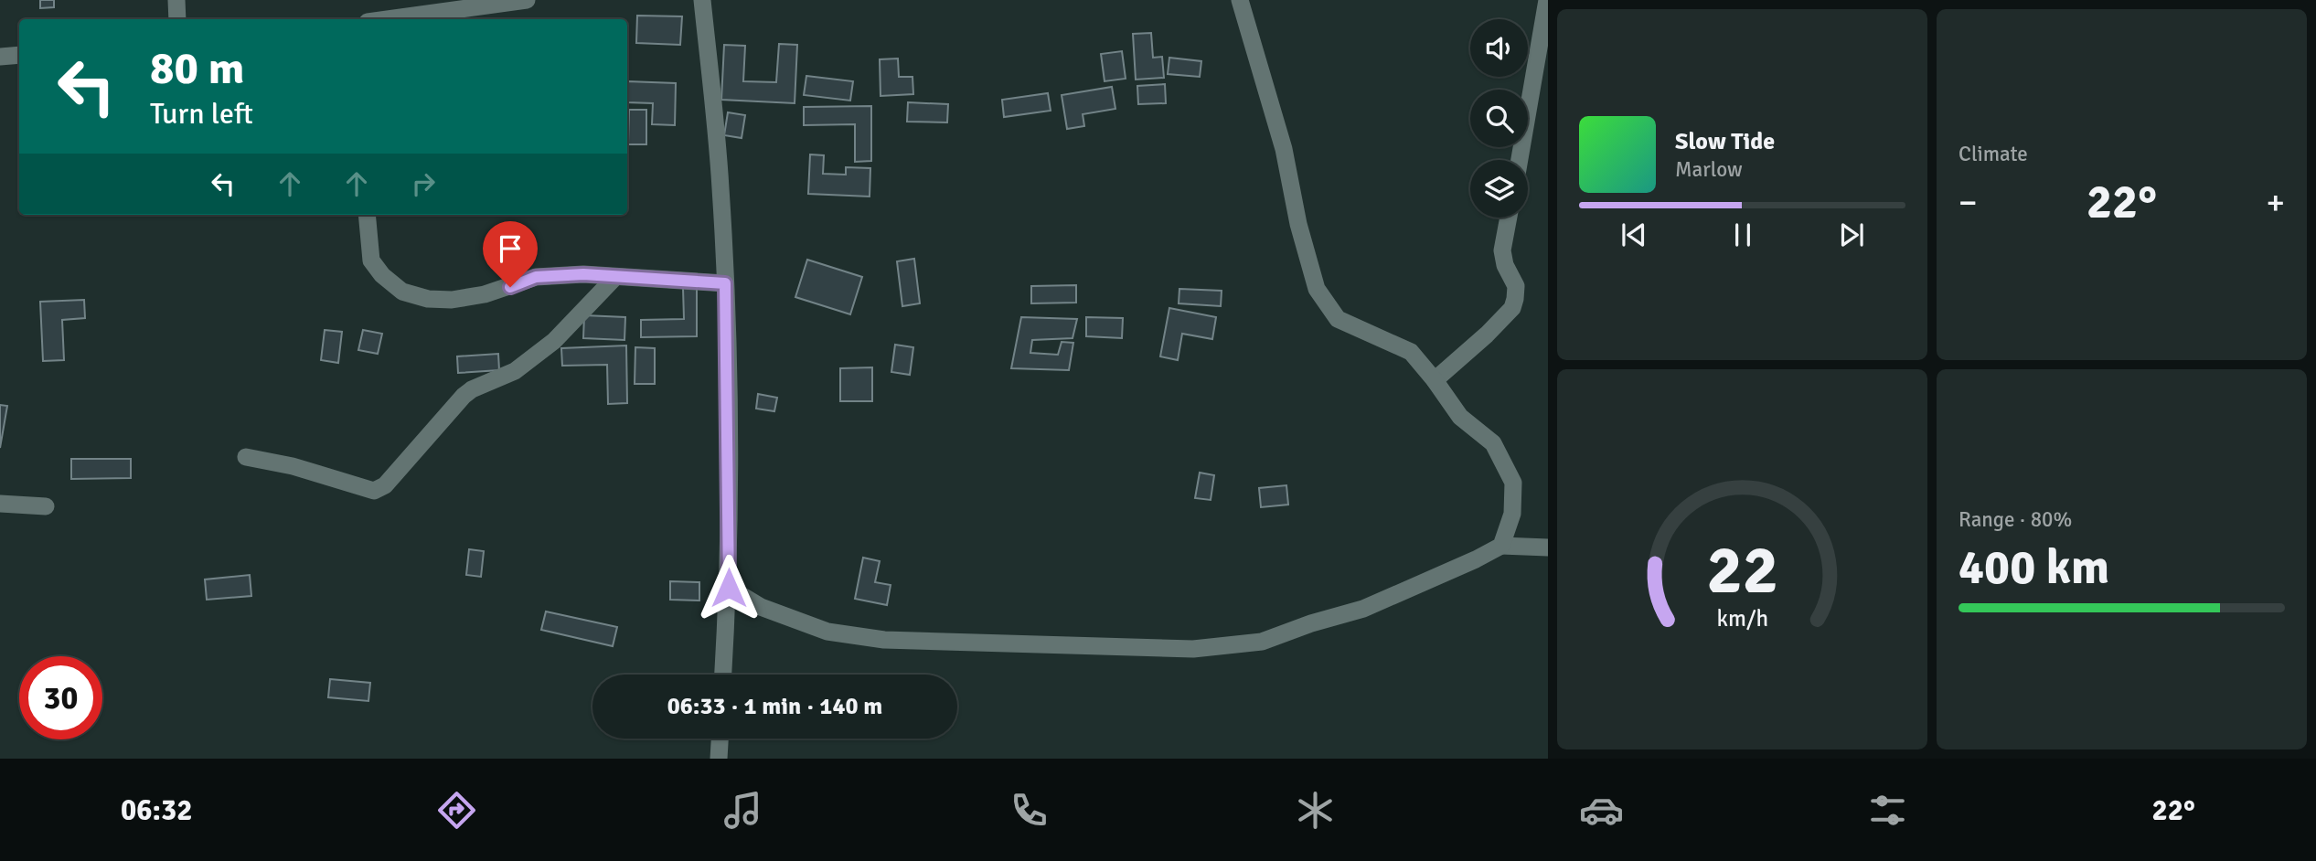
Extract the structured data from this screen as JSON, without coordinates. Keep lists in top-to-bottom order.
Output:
{
  "page": {
    "tile": [
      "Climate",
      ["Range · 80%", "400 km"]
    ],
    "turn": ["80 m", "Turn left"],
    "song": ["Slow Tide", "Marlow"],
    "heat": ["−", "22°", "+"],
    "limit": "30",
    "trip": "06:33 · 1 min · 140 m",
    "tabs": ["06:32", "22°"],
    "gauge": ["22", "km/h"]
  }
}
